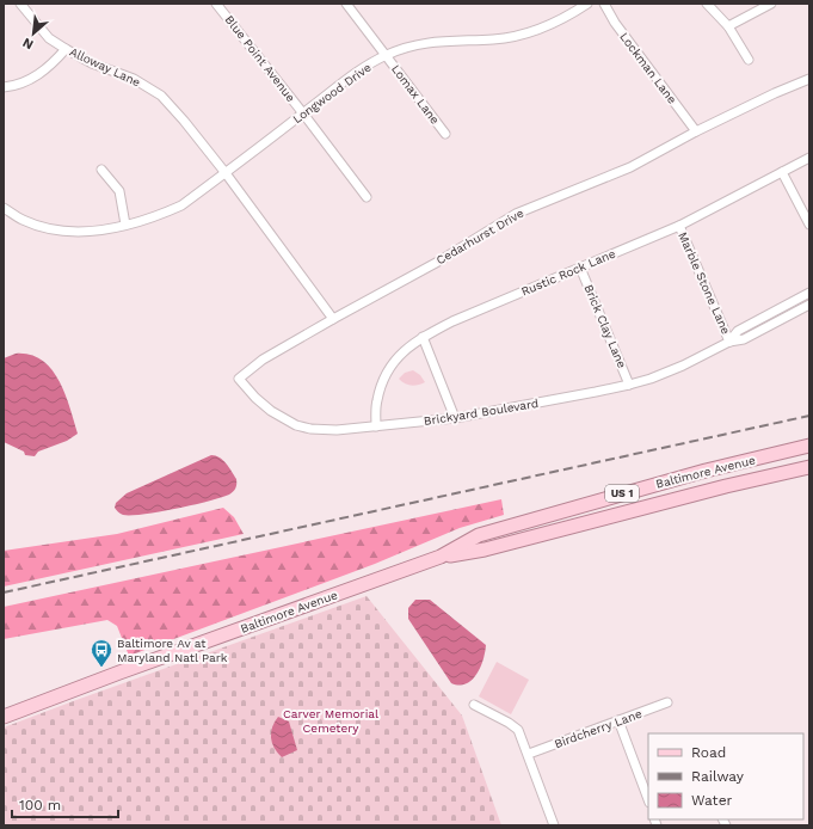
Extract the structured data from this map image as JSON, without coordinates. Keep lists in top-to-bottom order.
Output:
{
  "streets": {
    "main road": ["Baltimore Avenue", "US 1"],
    "street": [
      "Blue Point Avenue",
      "Alloway Lane",
      "Lockman Lane",
      "Longwood Drive",
      "Lomax Lane",
      "Cedarhurst Drive",
      "Rustic Rock Lane",
      "Marble Stone Lane",
      "Brick Clay Lane",
      "Brickyard Boulevard",
      "Birdcherry Lane"
    ]
  },
  "crossings": [
    ["Blue Point Avenue", "Longwood Drive"],
    ["Alloway Lane", "Longwood Drive"],
    ["Alloway Lane", "Cedarhurst Drive"],
    ["Lockman Lane", "Cedarhurst Drive"],
    ["Longwood Drive", "Lomax Lane"],
    ["Cedarhurst Drive", "Brickyard Boulevard"],
    ["Rustic Rock Lane", "Marble Stone Lane"],
    ["Rustic Rock Lane", "Brick Clay Lane"],
    ["Rustic Rock Lane", "Brickyard Boulevard"],
    ["Marble Stone Lane", "Brickyard Boulevard"],
    ["Brick Clay Lane", "Brickyard Boulevard"]
  ],
  "parks": ["Carver Memorial Cemetery"],
  "places": {
    "bus stop": ["Baltimore Av at Maryland Natl Park"]
  },
  "legend": ["Road", "Railway", "Water"],
  "scale_bar": "100 m",
  "north": "bottom left"
}
